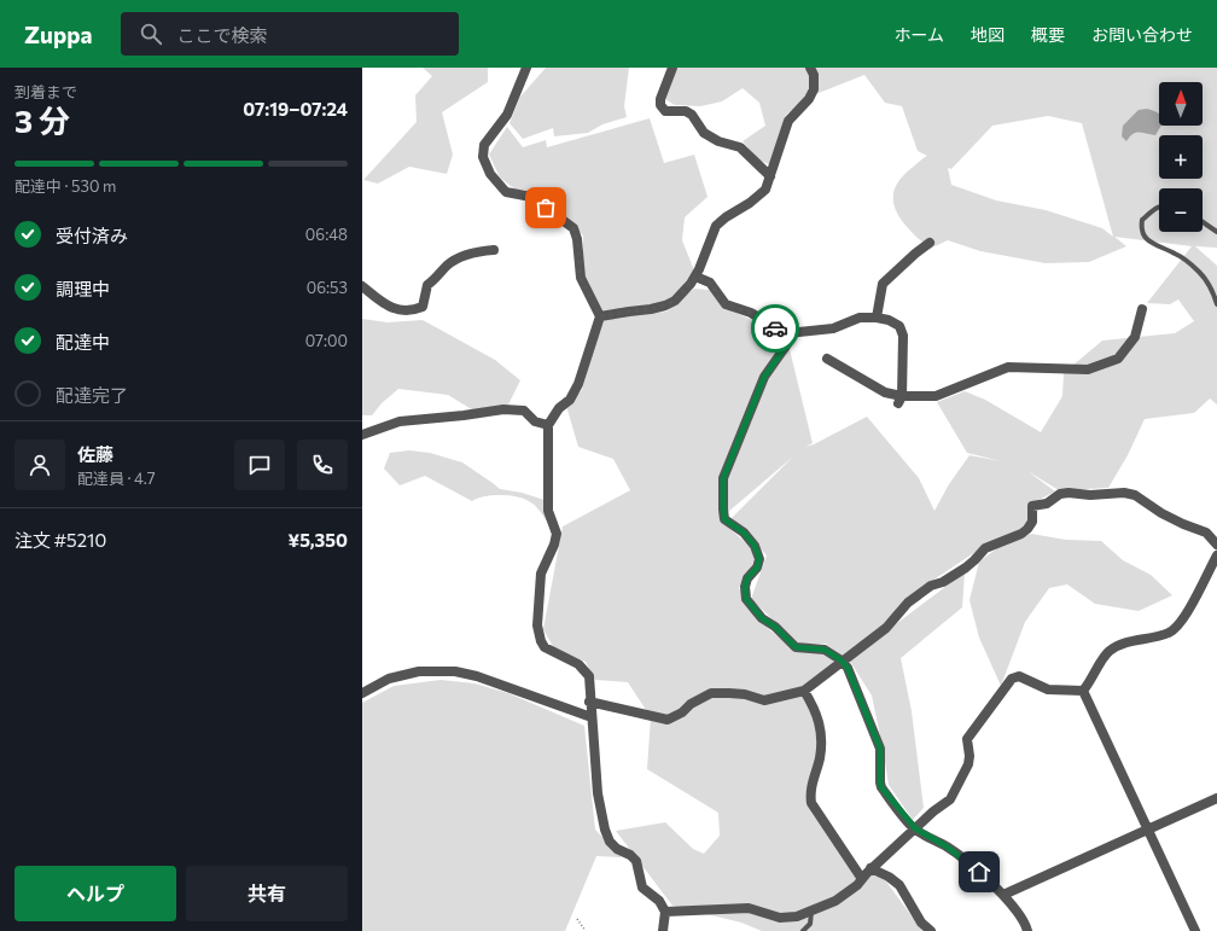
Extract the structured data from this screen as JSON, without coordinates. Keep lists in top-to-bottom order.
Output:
{
  "north": "top",
  "page": {
    "header": "Zuppa",
    "search": "ここで検索",
    "nav": [
      "ホーム",
      "地図",
      "概要",
      "お問い合わせ"
    ],
    "heading": ["3 分", "到着まで", "07:19–07:24"],
    "panel": [
      "佐藤",
      "配達員 · 4.7",
      "注文 #5210",
      "¥5,350"
    ],
    "map_buttons": ["+", "−"],
    "bar": "配達中 · 530 m",
    "list": [
      ["受付済み", "06:48"],
      ["調理中", "06:53"],
      ["配達中", "07:00"],
      "配達完了"
    ],
    "buttons": ["ヘルプ", "共有"]
  }
}
